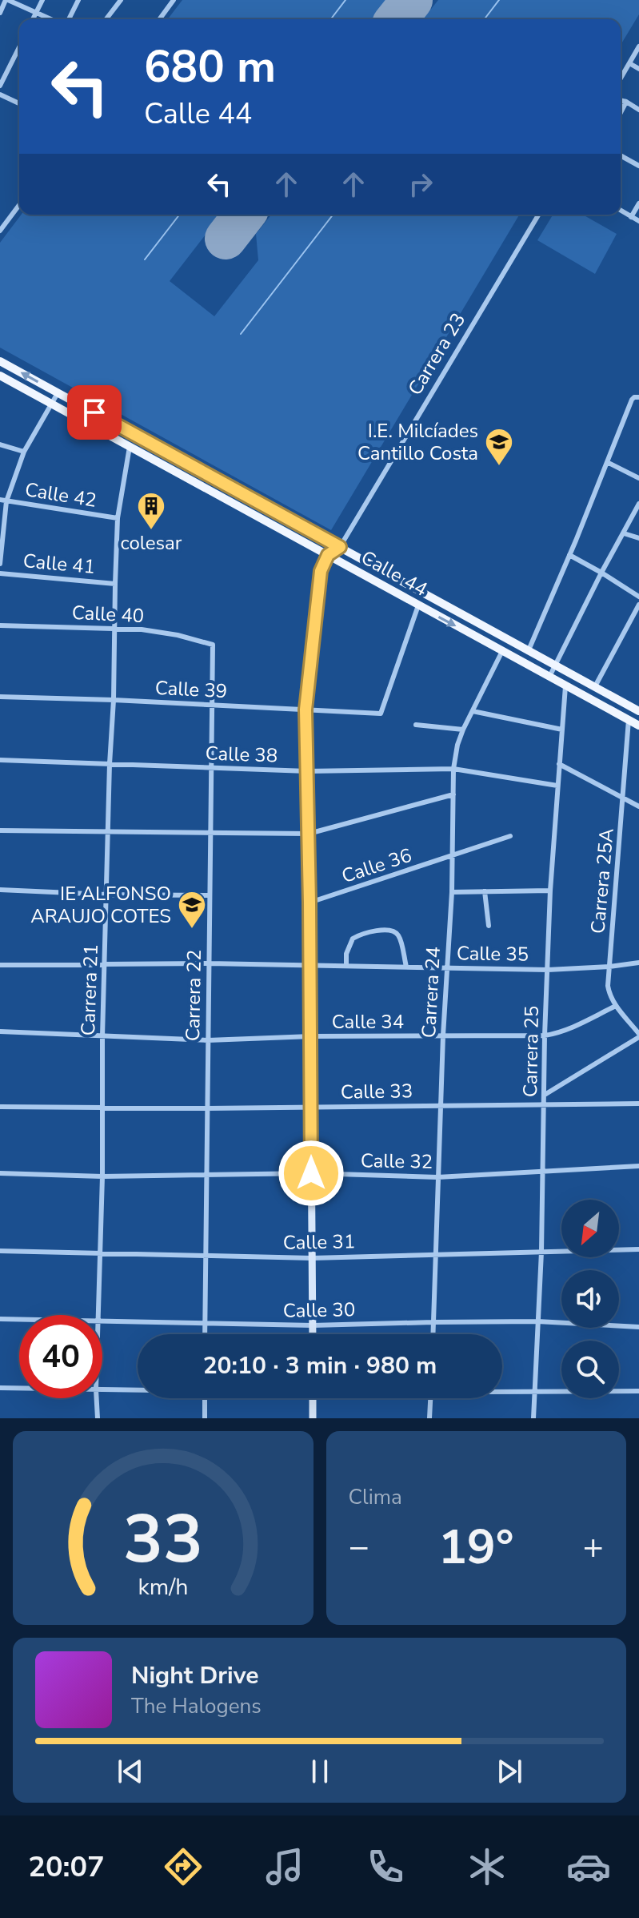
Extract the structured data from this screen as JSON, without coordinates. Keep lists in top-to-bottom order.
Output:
{
  "streets": {
    "main road": ["Calle 44"],
    "street": [
      "Carrera 23",
      "Calle 42",
      "Calle 41",
      "Calle 40",
      "Calle 39",
      "Calle 38",
      "Calle 36",
      "Carrera 25A",
      "Calle 35",
      "Carrera 21",
      "Carrera 24",
      "Carrera 22",
      "Calle 34",
      "Carrera 25",
      "Calle 33",
      "Calle 32",
      "Calle 31",
      "Calle 30"
    ]
  },
  "crossings": [
    ["Carrera 23", "Calle 44"],
    ["Calle 42", "Carrera 21"],
    ["Calle 41", "Carrera 21"],
    ["Calle 44", "Calle 39"],
    ["Calle 44", "Carrera 25A"],
    ["Calle 44", "Carrera 21"],
    ["Calle 44", "Carrera 24"],
    ["Calle 44", "Carrera 25"],
    ["Calle 40", "Carrera 21"],
    ["Calle 40", "Carrera 22"],
    ["Calle 39", "Carrera 21"],
    ["Calle 39", "Carrera 22"],
    ["Calle 38", "Carrera 21"],
    ["Calle 38", "Carrera 24"],
    ["Calle 38", "Carrera 22"],
    ["Calle 38", "Carrera 25"],
    ["Calle 36", "Carrera 24"],
    ["Carrera 25A", "Calle 35"],
    ["Carrera 25A", "Calle 34"],
    ["Calle 35", "Carrera 21"],
    ["Calle 35", "Carrera 24"],
    ["Calle 35", "Carrera 22"],
    ["Calle 35", "Carrera 25"],
    ["Carrera 21", "Calle 34"],
    ["Carrera 21", "Calle 33"],
    ["Carrera 21", "Calle 32"],
    ["Carrera 21", "Calle 31"],
    ["Carrera 24", "Calle 34"],
    ["Carrera 24", "Calle 33"],
    ["Carrera 24", "Calle 32"],
    ["Carrera 24", "Calle 31"],
    ["Carrera 24", "Calle 30"],
    ["Carrera 22", "Calle 34"],
    ["Carrera 22", "Calle 33"],
    ["Carrera 22", "Calle 32"],
    ["Carrera 22", "Calle 31"],
    ["Carrera 22", "Calle 30"],
    ["Calle 34", "Carrera 25"],
    ["Carrera 25", "Calle 33"],
    ["Carrera 25", "Calle 32"],
    ["Carrera 25", "Calle 31"],
    ["Carrera 25", "Calle 30"]
  ],
  "places": {
    "school or university": ["I.E. Milcíades Cantillo Costa", "IE ALFONSO ARAUJO COTES"],
    "building": ["colesar"]
  },
  "north": "bottom left",
  "page": {
    "turn": ["680 m", "Calle 44"],
    "limit": "40",
    "trip": "20:10 · 3 min · 980 m",
    "tile": "Clima",
    "heat": ["−", "19°", "+"],
    "song": ["Night Drive", "The Halogens"],
    "tabs": "20:07",
    "gauge": ["33", "km/h"]
  }
}
